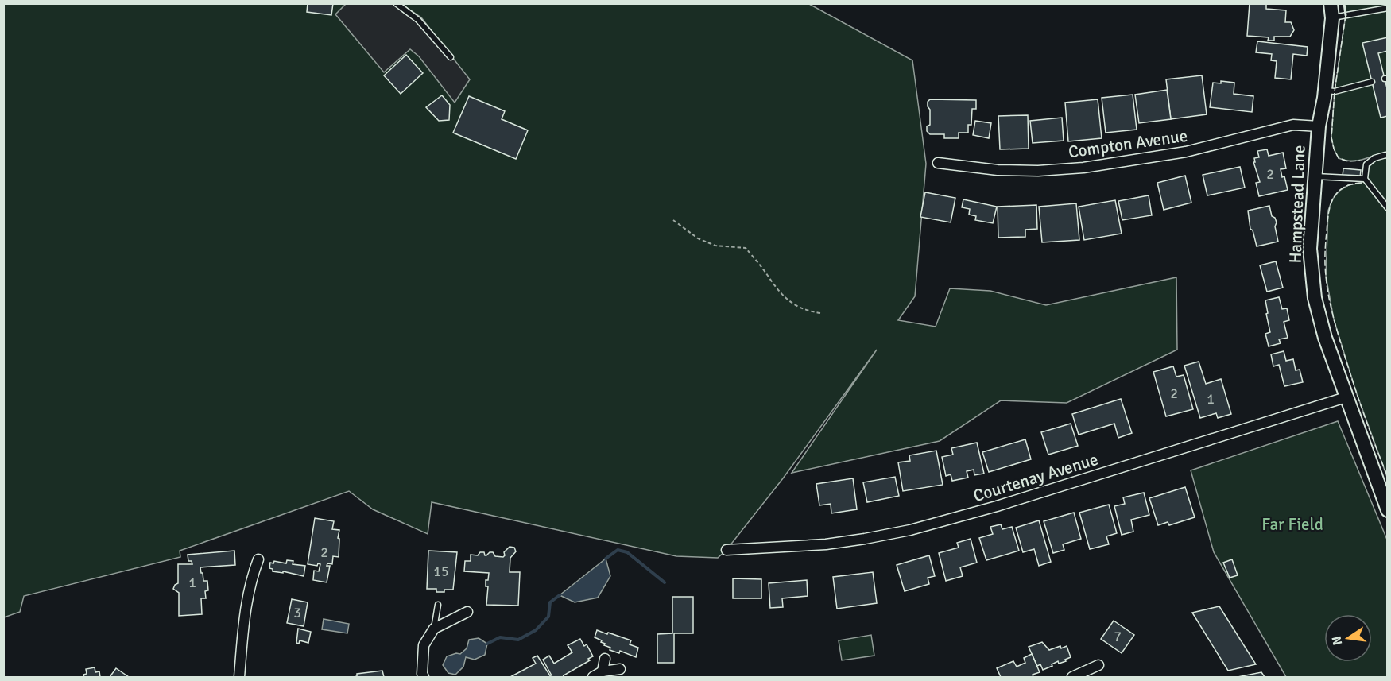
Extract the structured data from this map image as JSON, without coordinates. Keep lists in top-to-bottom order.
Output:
{
  "streets": {
    "main road": ["Hampstead Lane"],
    "street": ["Compton Avenue", "Courtenay Avenue"]
  },
  "crossings": [
    ["Compton Avenue", "Hampstead Lane"],
    ["Hampstead Lane", "Courtenay Avenue"]
  ],
  "parks": ["Far Field"],
  "house_numbers": [
    "2",
    "2",
    "1",
    "2",
    "15",
    "1",
    "3",
    "7"
  ],
  "north": "left"
}
